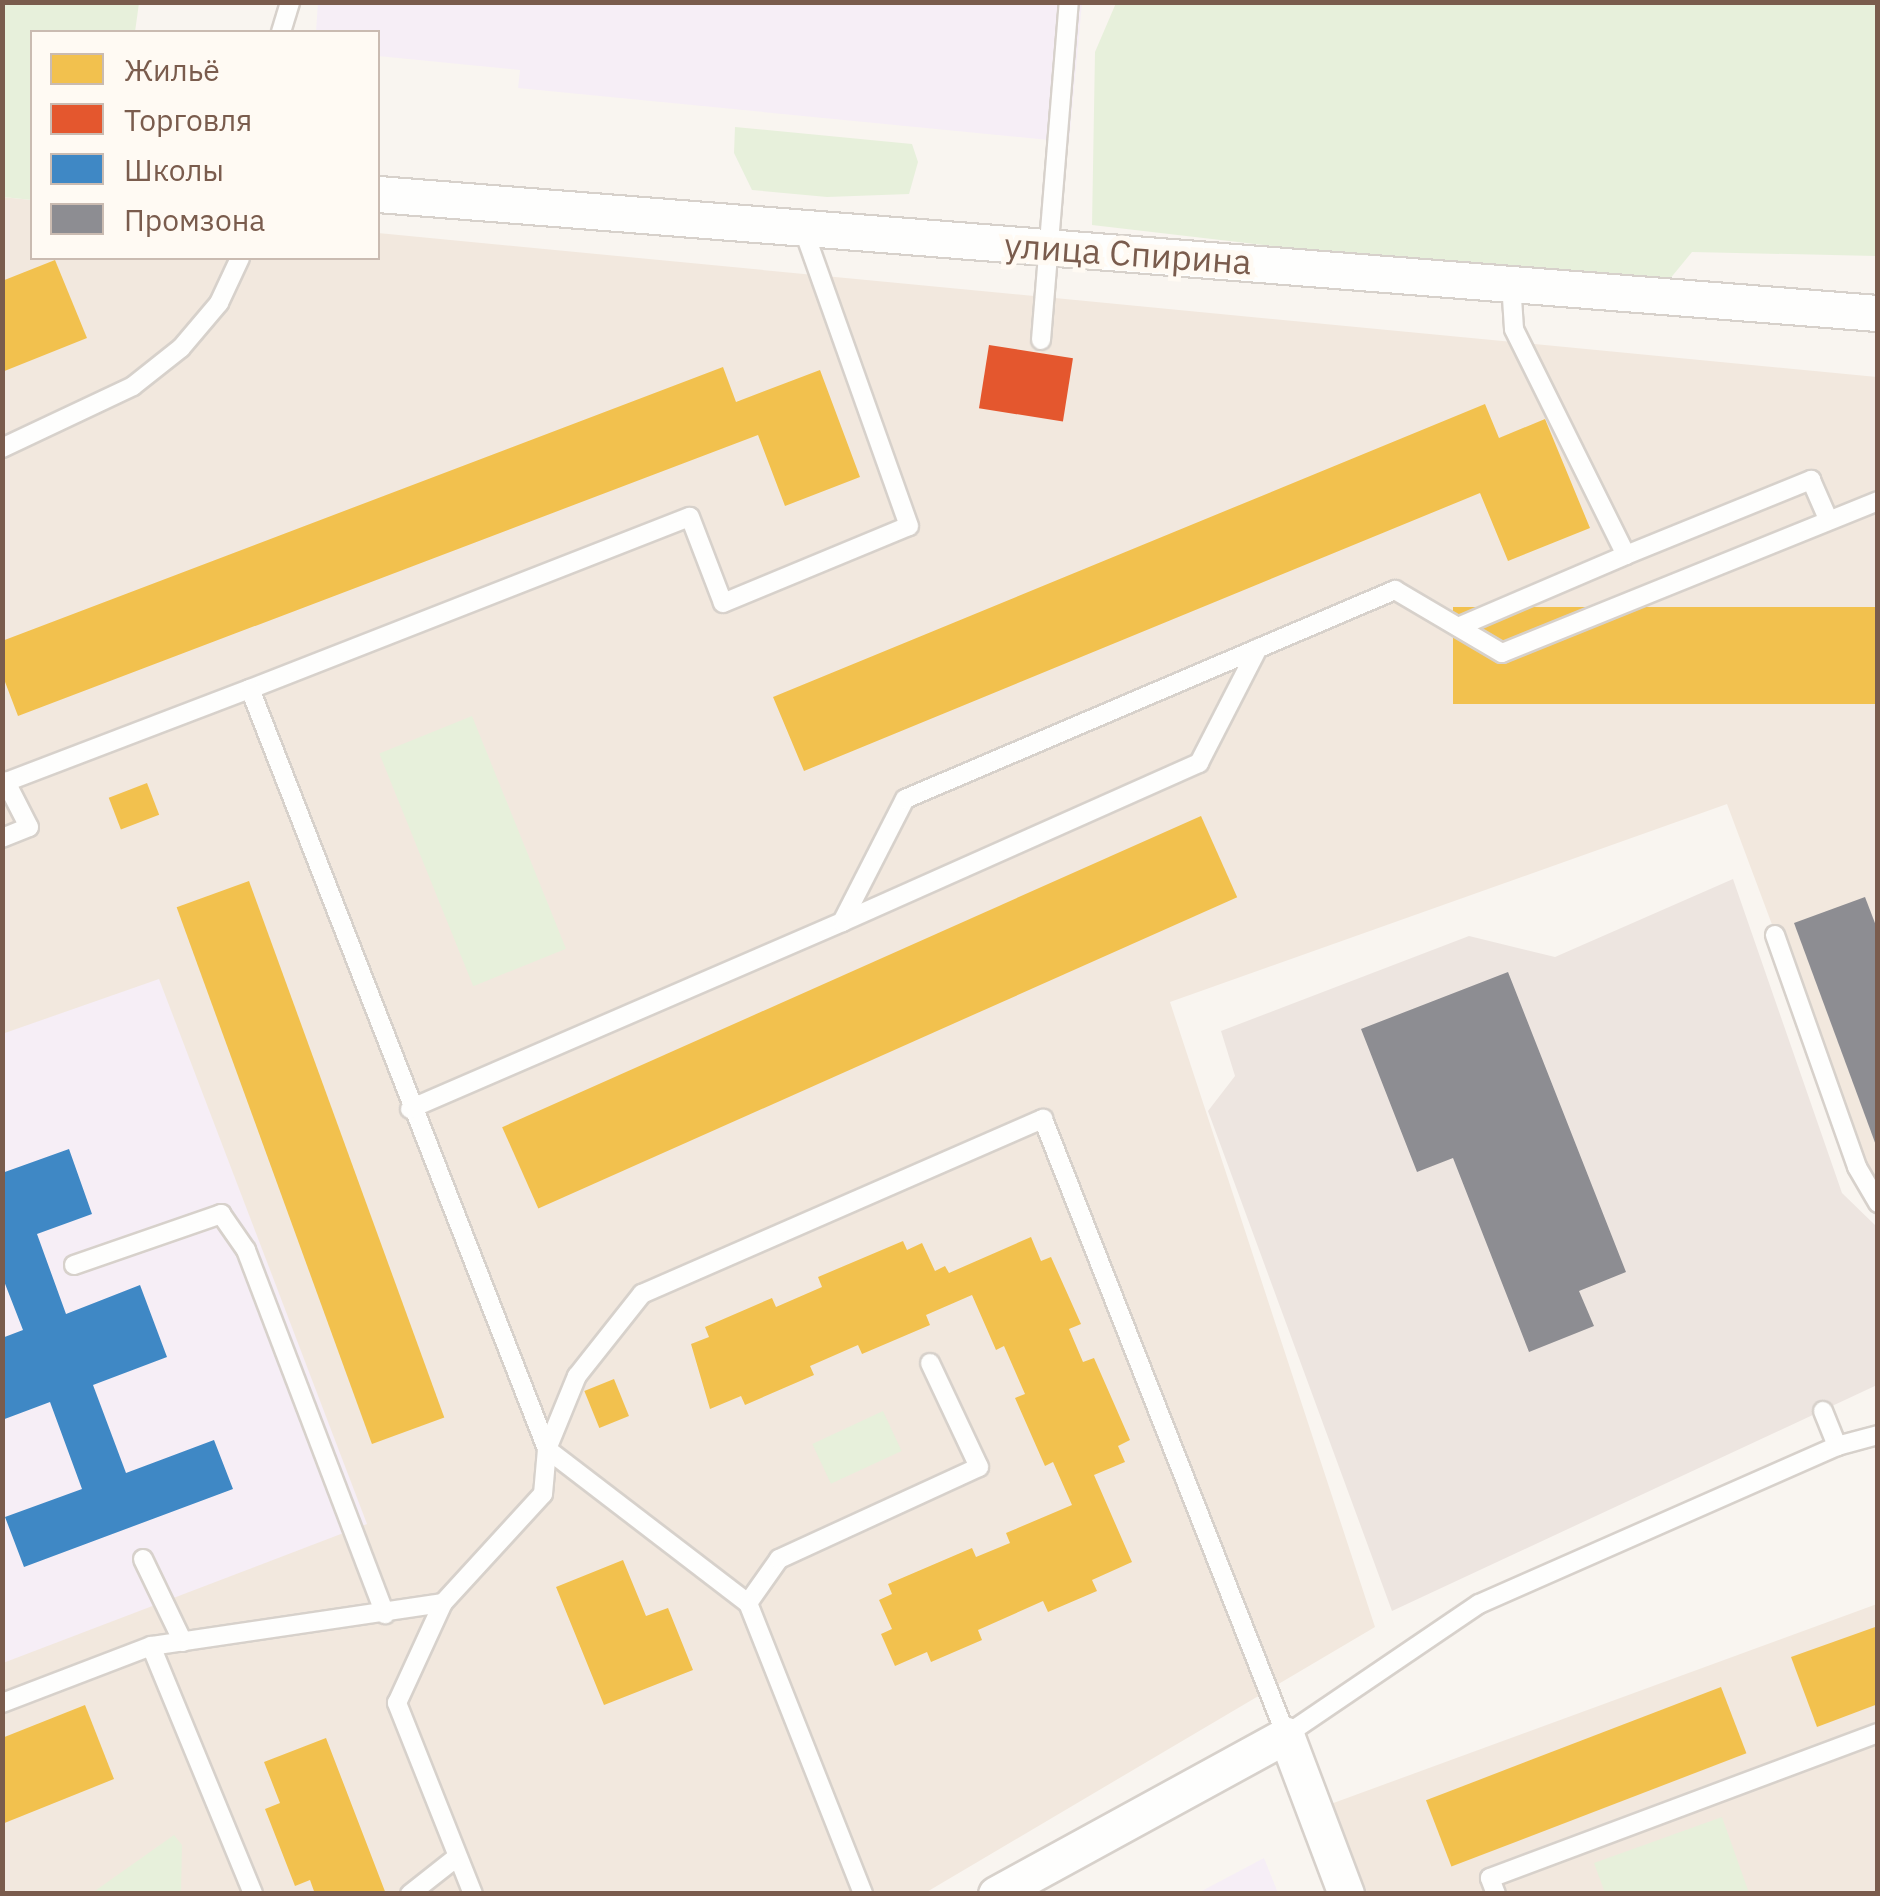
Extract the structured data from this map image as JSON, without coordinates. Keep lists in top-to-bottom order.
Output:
{
  "streets": {
    "street": ["улица Спирина"]
  },
  "legend": [
    "Жильё",
    "Торговля",
    "Школы",
    "Промзона"
  ]
}
